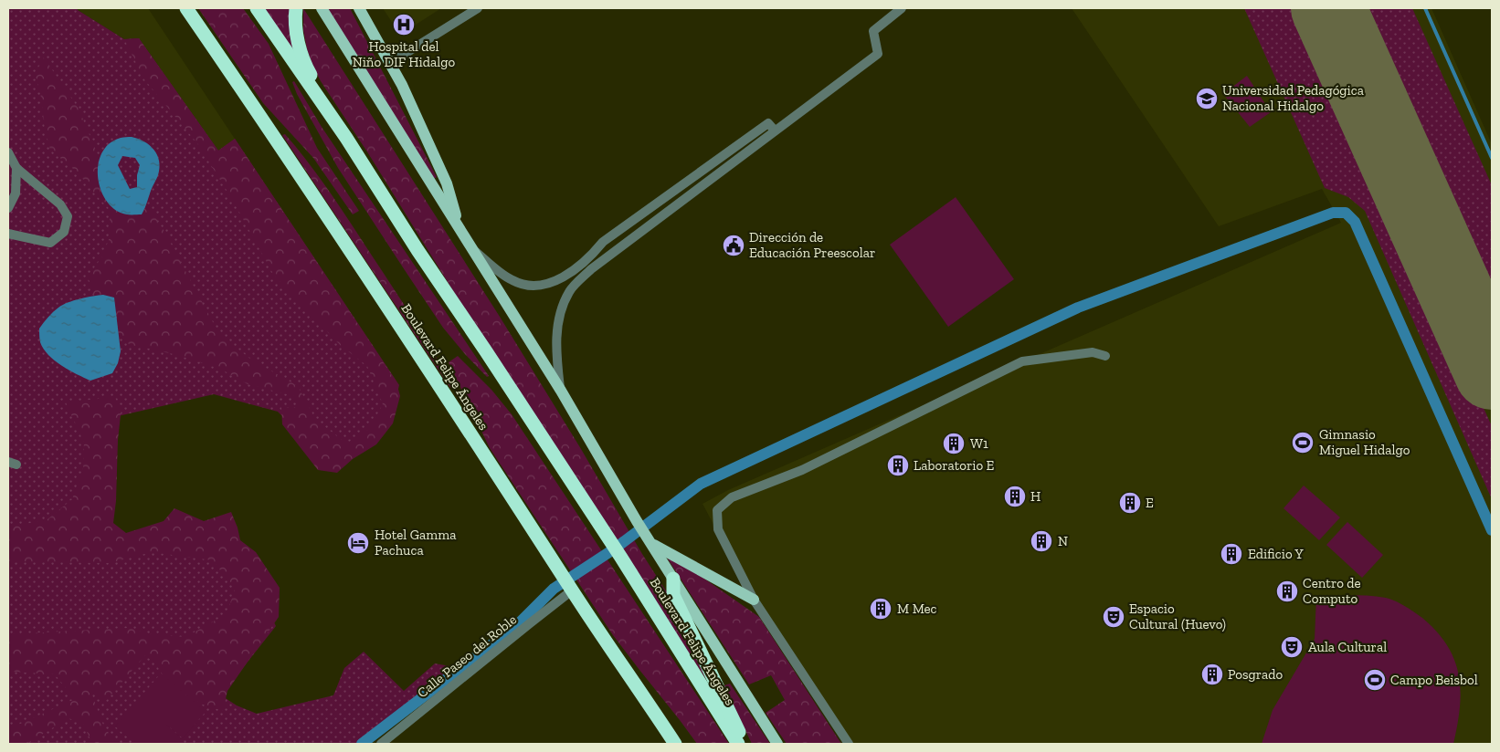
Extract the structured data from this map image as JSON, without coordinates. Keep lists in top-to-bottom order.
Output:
{
  "streets": {
    "highway": ["Boulevard Felipe Ángeles"],
    "street": ["Calle Paseo del Roble"]
  },
  "crossings": [
    ["Boulevard Felipe Ángeles", "Calle Paseo del Roble"]
  ],
  "places": {
    "hospital": ["Hospital del Niño DIF Hidalgo"],
    "school or university": ["Universidad Pedagógica Nacional Hidalgo"],
    "public building": ["Dirección de Educación Preescolar"],
    "sports": ["Gimnasio Miguel Hidalgo", "Campo Beisbol"],
    "building": [
      "W1",
      "Laboratorio E",
      "H",
      "E",
      "N",
      "Edificio Y",
      "Centro de Computo",
      "M Mec",
      "Posgrado"
    ],
    "hotel": ["Hotel Gamma Pachuca"],
    "theatre": ["Espacio Cultural (Huevo)", "Aula Cultural"]
  }
}
